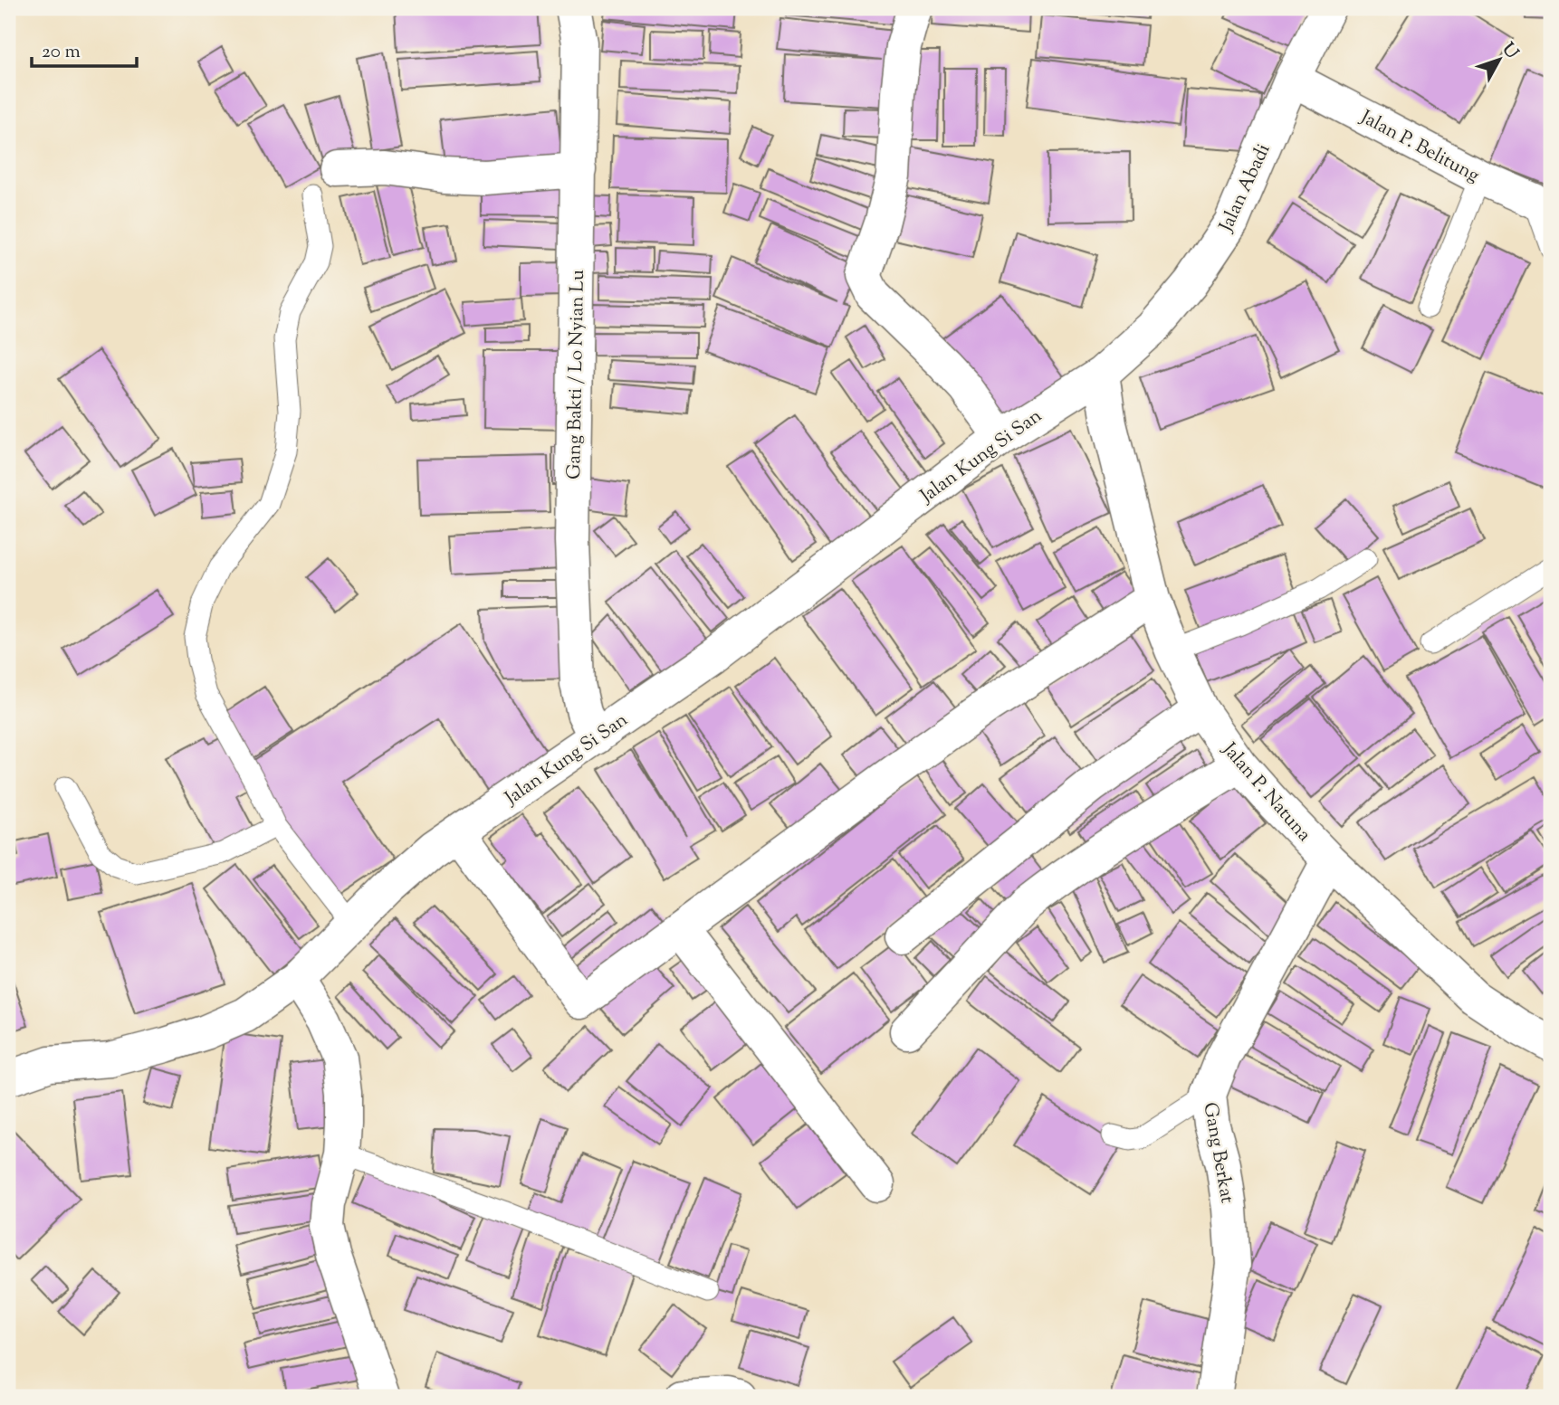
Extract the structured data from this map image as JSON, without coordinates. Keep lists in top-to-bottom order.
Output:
{
  "streets": {
    "street": [
      "Jalan P. Belitung",
      "Jalan Abadi",
      "Gang Bakti / Lo Nyian Lu",
      "Jalan Kung Si San",
      "Jalan P. Natuna",
      "Gang Berkat"
    ]
  },
  "crossings": [
    ["Jalan P. Belitung", "Jalan Abadi"],
    ["Jalan Abadi", "Jalan Kung Si San"],
    ["Jalan Abadi", "Jalan P. Natuna"],
    ["Gang Bakti / Lo Nyian Lu", "Jalan Kung Si San"],
    ["Jalan Kung Si San", "Jalan P. Natuna"],
    ["Jalan P. Natuna", "Gang Berkat"]
  ],
  "scale_bar": "20 m",
  "north": "top right"
}
